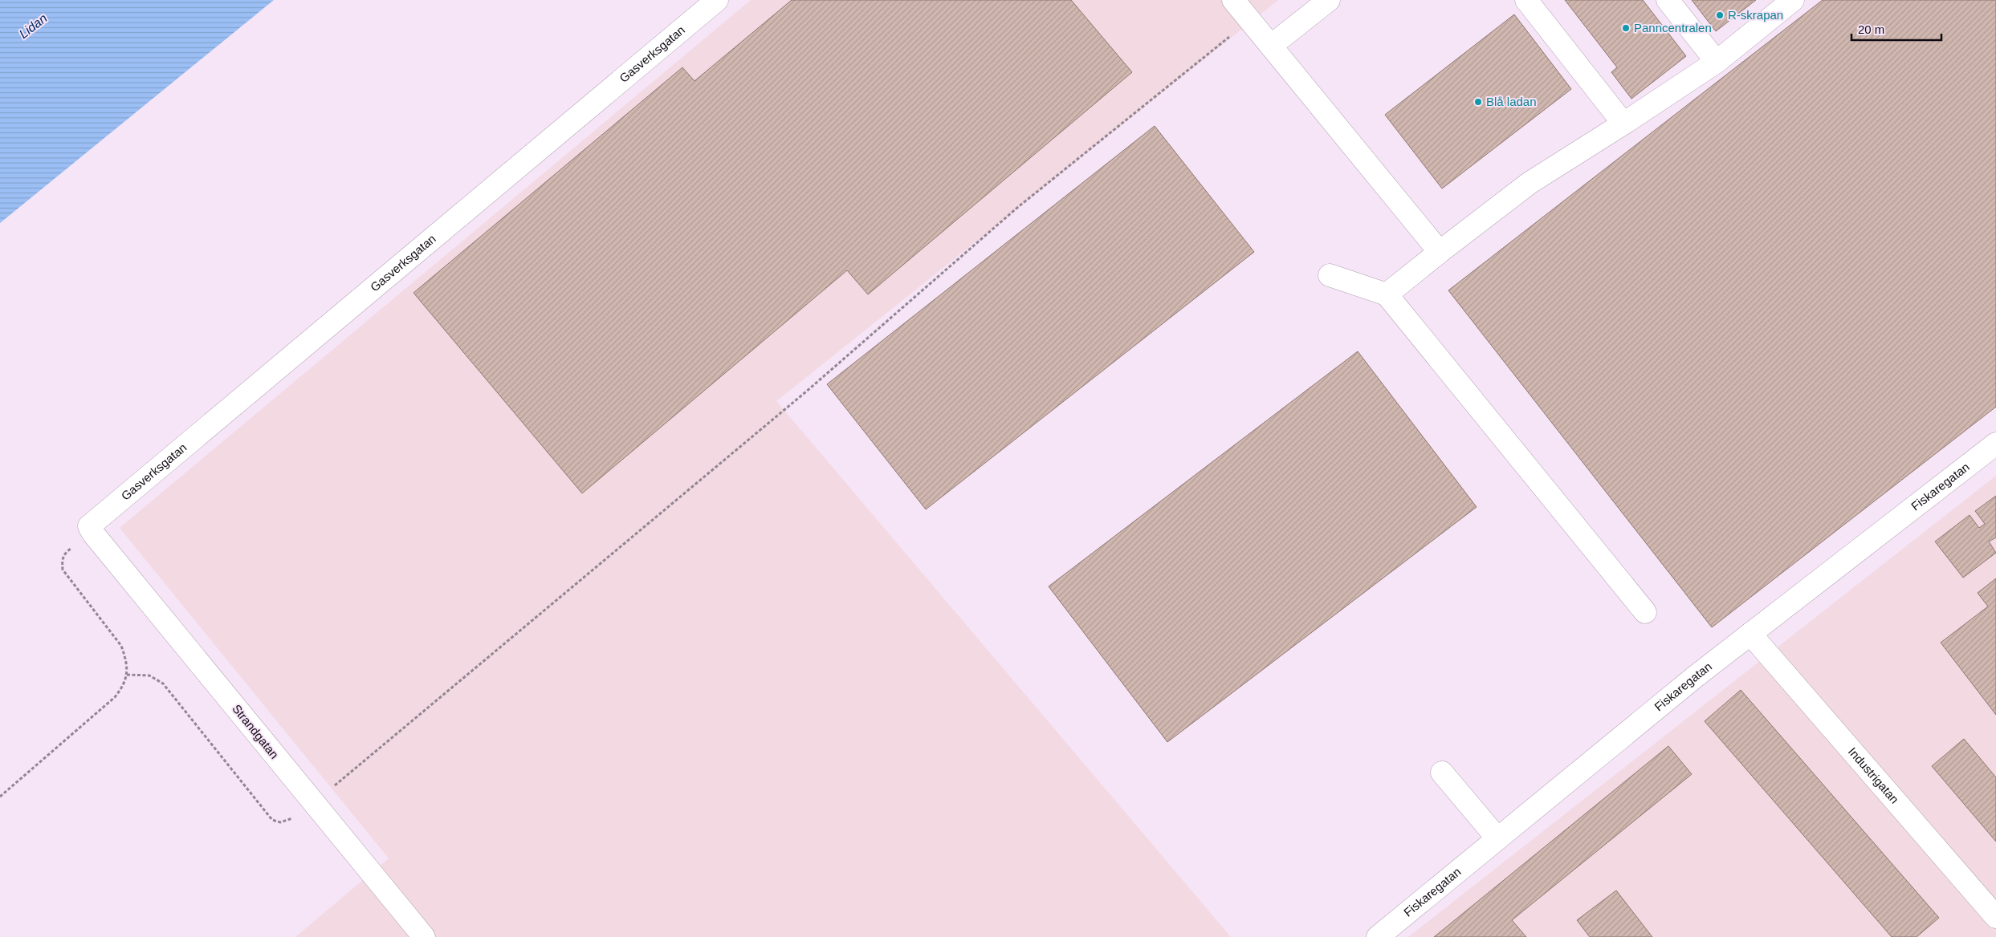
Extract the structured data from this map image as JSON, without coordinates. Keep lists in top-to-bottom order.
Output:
{
  "streets": {
    "street": [
      "Gasverksgatan",
      "Fiskaregatan",
      "Strandgatan",
      "Industrigatan"
    ]
  },
  "crossings": [
    ["Gasverksgatan", "Strandgatan"],
    ["Fiskaregatan", "Industrigatan"]
  ],
  "water": ["Lidan"],
  "places": ["R-skrapan", "Panncentralen", "Blå ladan"],
  "scale_bar": "20 m"
}
